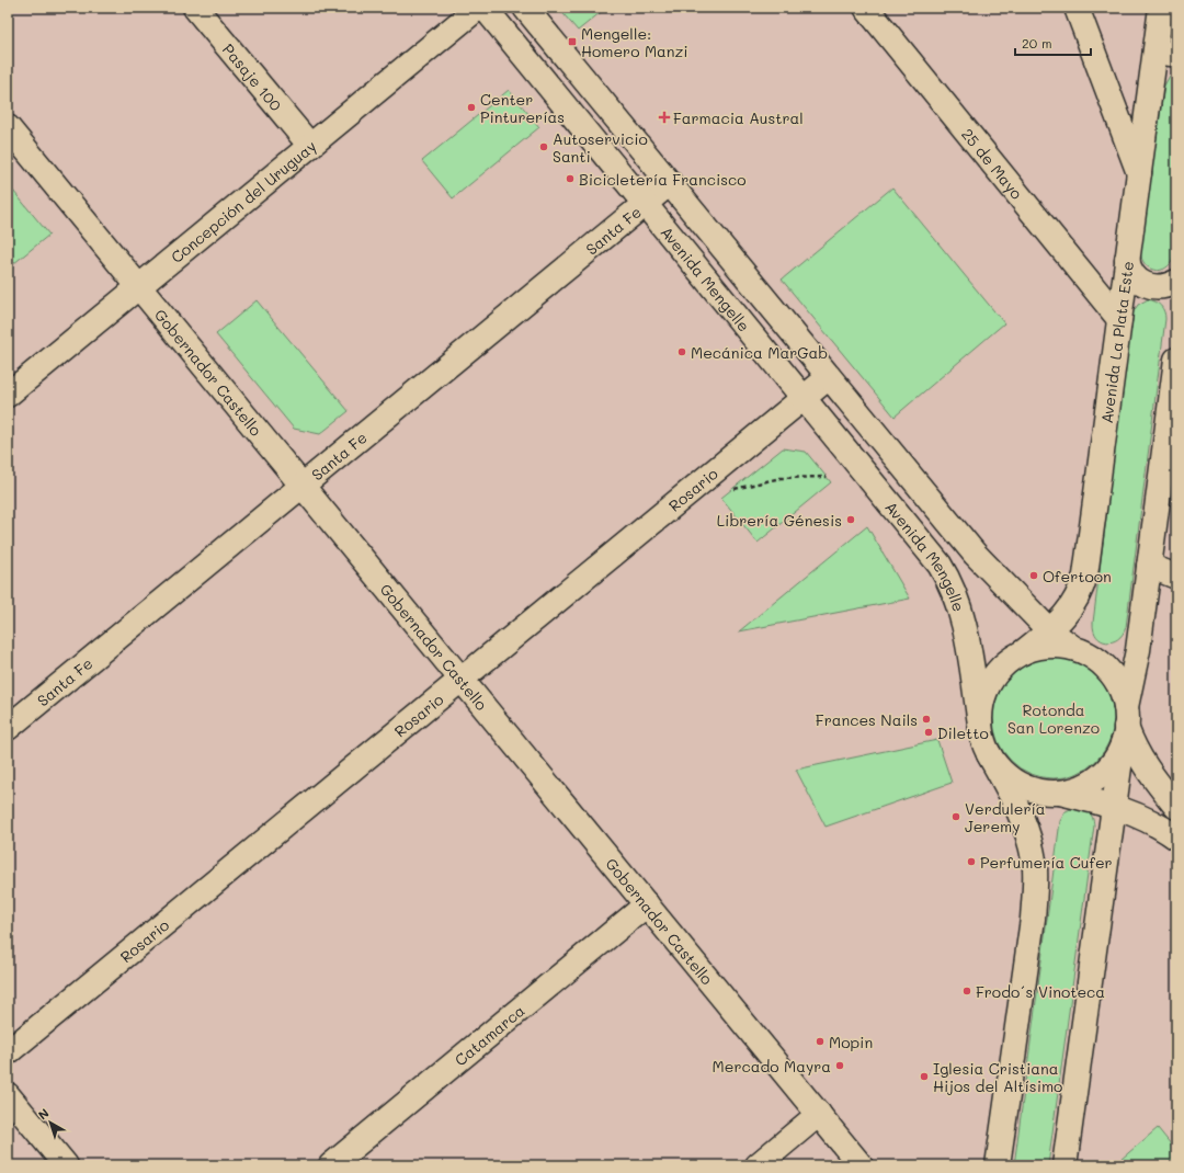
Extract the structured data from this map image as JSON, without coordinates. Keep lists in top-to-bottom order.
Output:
{
  "streets": {
    "street": [
      "Pasaje 100",
      "25 de Mayo",
      "Concepción del Uruguay",
      "Santa Fe",
      "Avenida Mengelle",
      "Avenida La Plata Este",
      "Gobernador Castello",
      "Rosario",
      "Catamarca"
    ]
  },
  "crossings": [
    ["Pasaje 100", "Concepción del Uruguay"],
    ["25 de Mayo", "Avenida La Plata Este"],
    ["Concepción del Uruguay", "Gobernador Castello"],
    ["Santa Fe", "Avenida Mengelle"],
    ["Santa Fe", "Gobernador Castello"],
    ["Avenida Mengelle", "Avenida La Plata Este"],
    ["Avenida Mengelle", "Rosario"],
    ["Gobernador Castello", "Rosario"],
    ["Gobernador Castello", "Catamarca"]
  ],
  "parks": ["Rotonda San Lorenzo"],
  "places": {
    "transit": ["Mengelle: Homero Manzi"],
    "other": [
      "Center Pinturerías",
      "Autoservicio Santi",
      "Bicicletería Francisco",
      "Mecánica MarGab",
      "Librería Génesis",
      "Ofertoon",
      "Frances Nails",
      "Diletto",
      "Verdulería Jeremy",
      "Perfumería Cufer",
      "Frodo´s Vinoteca",
      "Mopin",
      "Mercado Mayra",
      "Iglesia Cristiana Hijos del Altísimo"
    ],
    "health": ["Farmacia Austral"]
  },
  "scale_bar": "20 m",
  "north": "top left"
}
